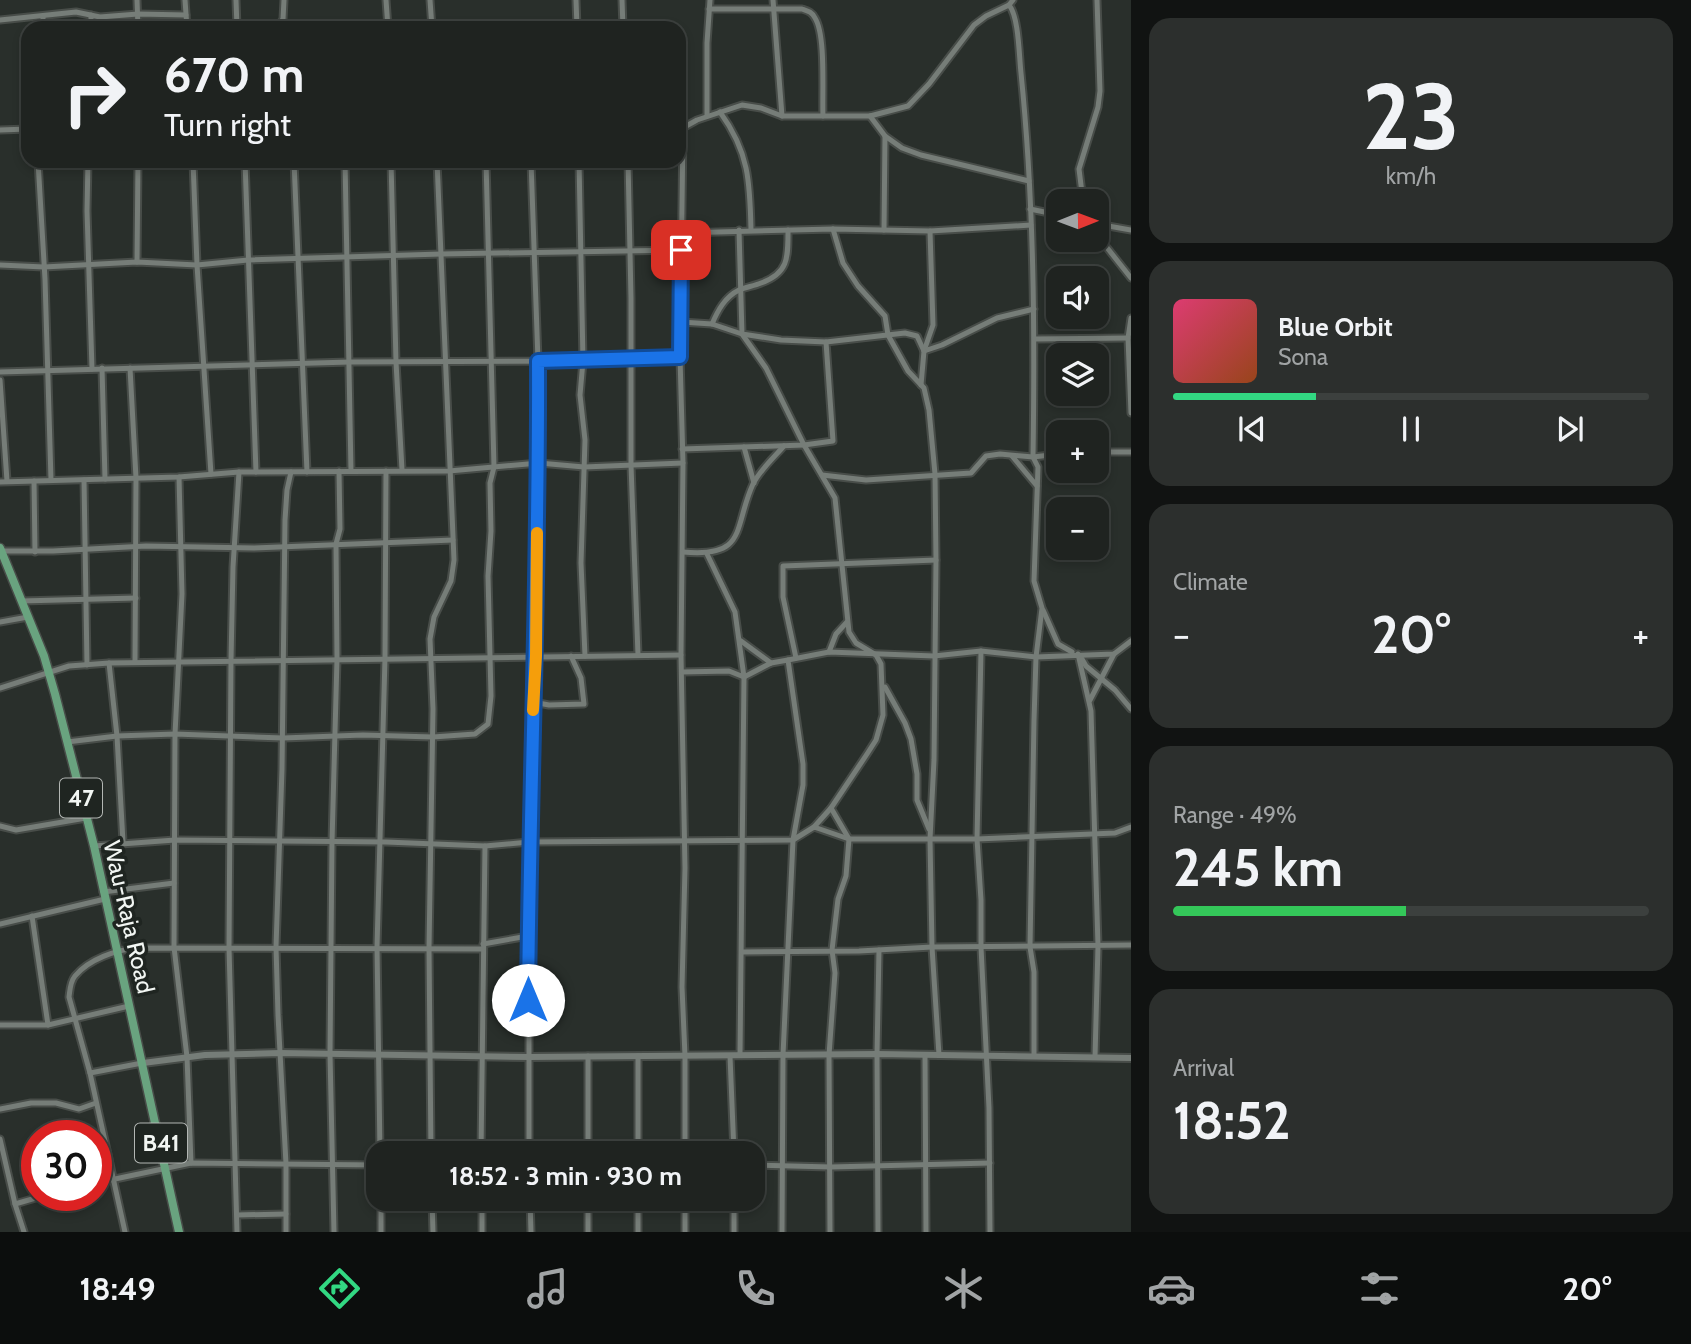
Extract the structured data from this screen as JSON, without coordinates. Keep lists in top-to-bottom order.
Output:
{
  "streets": {
    "main road": ["47", "Wau-Raja Road", "B41"]
  },
  "crossings": [
    ["Wau-Raja Road", "B41"]
  ],
  "north": "right",
  "page": {
    "tile": [
      ["23", "km/h"],
      "Climate",
      ["Range · 49%", "245 km"],
      ["Arrival", "18:52"]
    ],
    "turn": ["670 m", "Turn right"],
    "map_buttons": ["+", "−"],
    "song": ["Blue Orbit", "Sona"],
    "heat": ["−", "20°", "+"],
    "limit": "30",
    "trip": "18:52 · 3 min · 930 m",
    "tabs": ["18:49", "20°"]
  }
}
